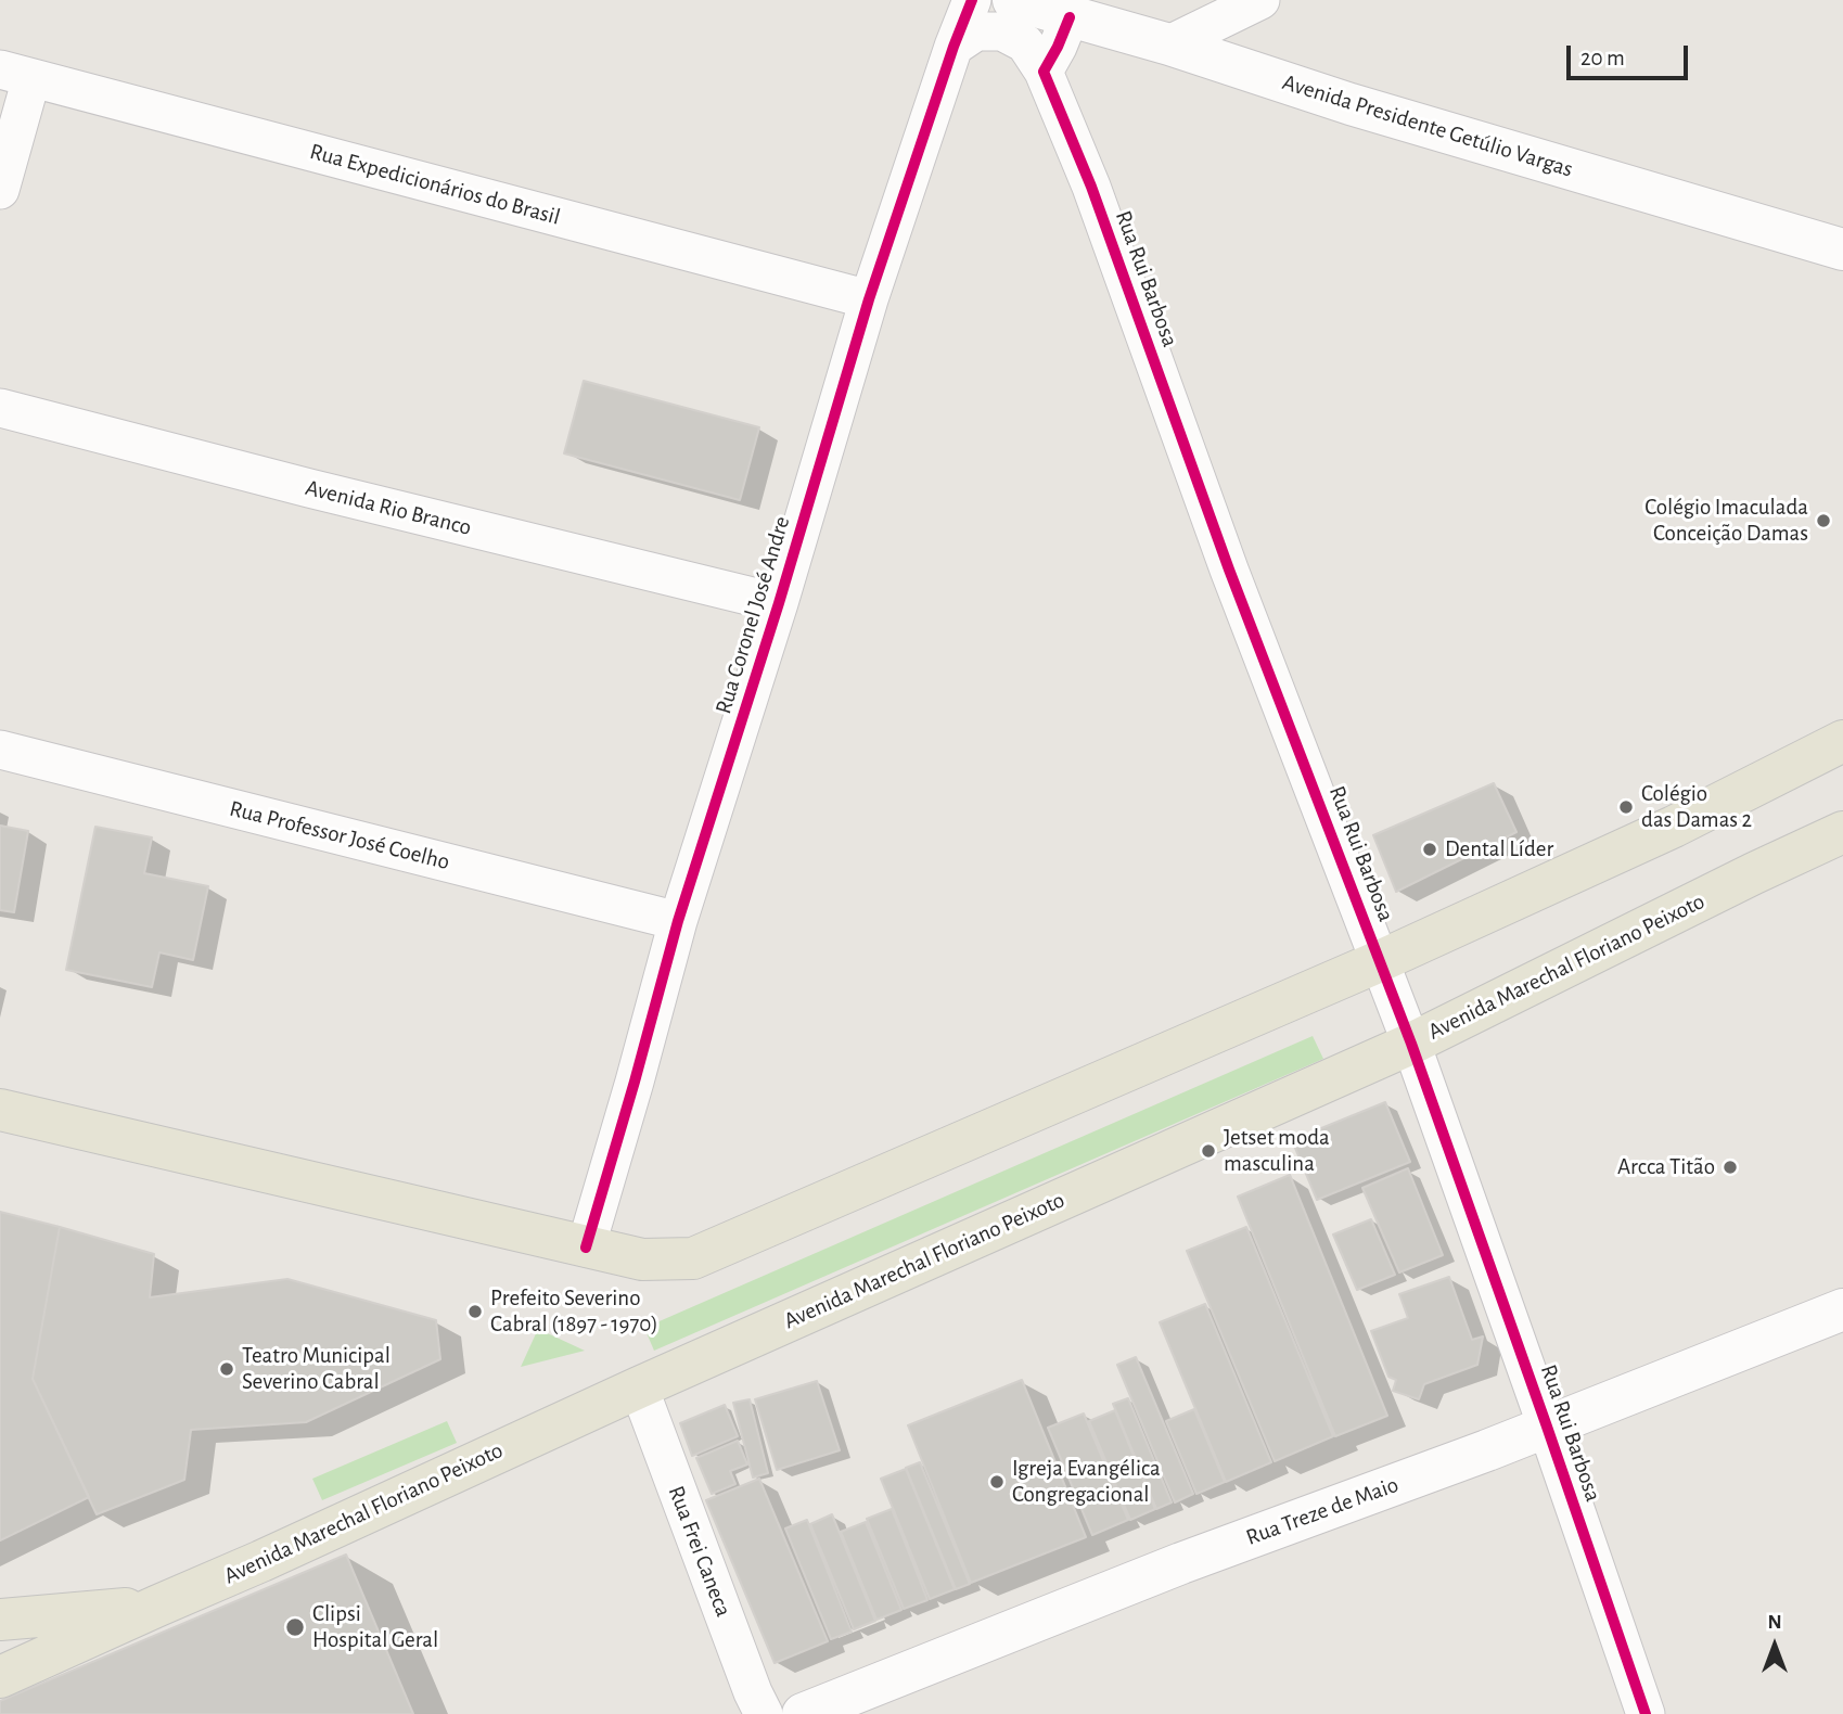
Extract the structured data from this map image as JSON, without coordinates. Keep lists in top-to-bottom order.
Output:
{
  "streets": {
    "main road": ["Avenida Presidente Getúlio Vargas", "Avenida Marechal Floriano Peixoto", "Rua Treze de Maio"],
    "street": [
      "Rua Expedicionários do Brasil",
      "Rua Rui Barbosa",
      "Avenida Rio Branco",
      "Rua Coronel José Andre",
      "Rua Professor José Coelho",
      "Rua Frei Caneca"
    ]
  },
  "crossings": [
    ["Rua Expedicionários do Brasil", "Rua Coronel José Andre"],
    ["Rua Rui Barbosa", "Rua Coronel José Andre"],
    ["Rua Rui Barbosa", "Avenida Marechal Floriano Peixoto"],
    ["Rua Rui Barbosa", "Rua Treze de Maio"],
    ["Avenida Rio Branco", "Rua Coronel José Andre"],
    ["Rua Coronel José Andre", "Rua Professor José Coelho"],
    ["Avenida Marechal Floriano Peixoto", "Rua Frei Caneca"]
  ],
  "places": [
    "Colégio Imaculada Conceição Damas",
    "Colégio das Damas 2",
    "Dental Líder",
    "Jetset moda masculina",
    "Arcca Titão",
    "Prefeito Severino Cabral (1897 - 1970)",
    "Teatro Municipal Severino Cabral",
    "Igreja Evangélica Congregacional",
    "Clipsi Hospital Geral"
  ],
  "scale_bar": "20 m",
  "north": "top"
}
